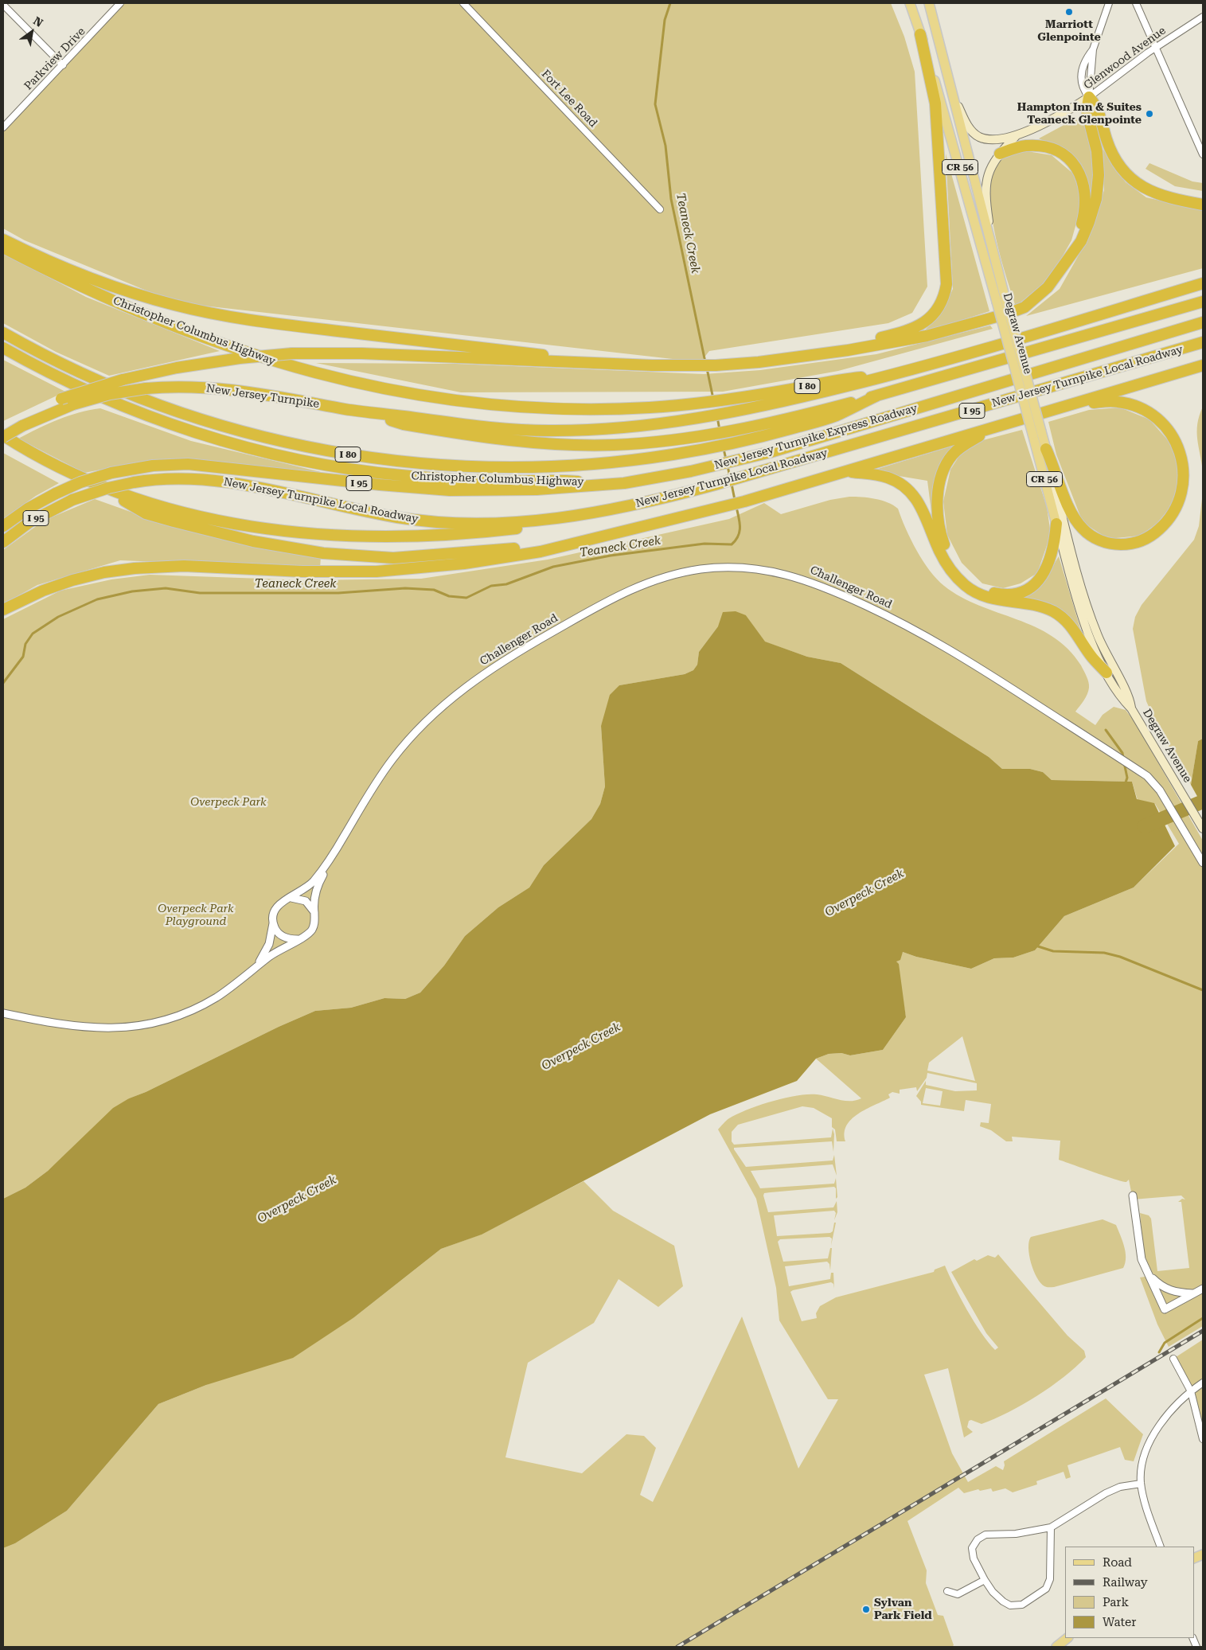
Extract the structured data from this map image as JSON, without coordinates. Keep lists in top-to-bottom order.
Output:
{
  "streets": {
    "highway": [
      "Christopher Columbus Highway",
      "New Jersey Turnpike Local Roadway",
      "I 80",
      "New Jersey Turnpike",
      "I 95",
      "New Jersey Turnpike Express Roadway"
    ],
    "main road": ["Glenwood Avenue", "CR 56", "Degraw Avenue"],
    "street": ["Parkview Drive", "Fort Lee Road", "Challenger Road"]
  },
  "crossings": [
    ["Glenwood Avenue", "Degraw Avenue"],
    ["Christopher Columbus Highway", "New Jersey Turnpike Express Roadway"],
    ["New Jersey Turnpike", "New Jersey Turnpike Express Roadway"]
  ],
  "water": ["Teaneck Creek", "Overpeck Creek"],
  "parks": ["Overpeck Park", "Overpeck Park Playground"],
  "places": ["Marriott Glenpointe", "Hampton Inn & Suites Teaneck Glenpointe", "Sylvan Park Field"],
  "legend": [
    "Road",
    "Railway",
    "Park",
    "Water"
  ],
  "north": "top right"
}
